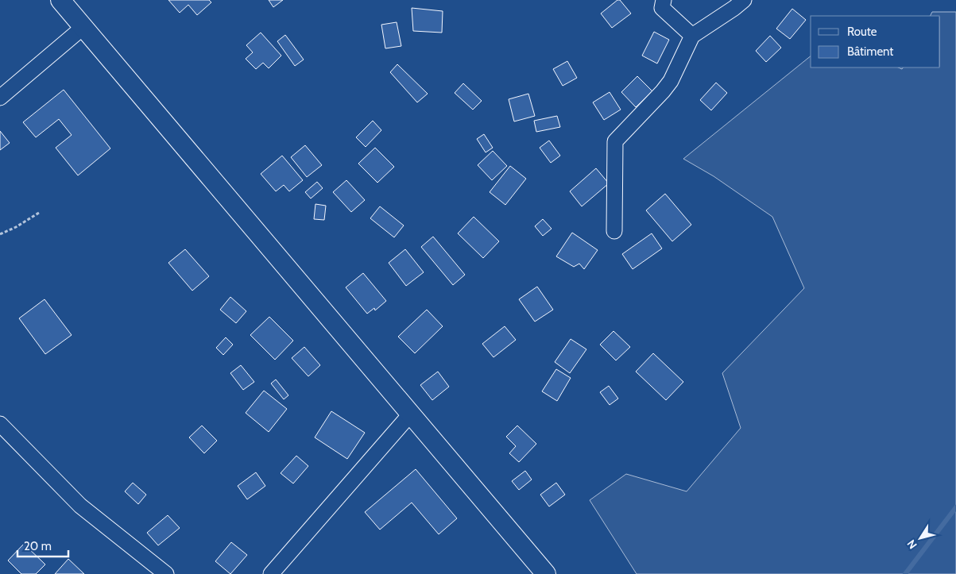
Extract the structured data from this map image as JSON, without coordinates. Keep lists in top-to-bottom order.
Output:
{
  "legend": ["Route", "Bâtiment"],
  "scale_bar": "20 m",
  "north": "bottom left"
}
